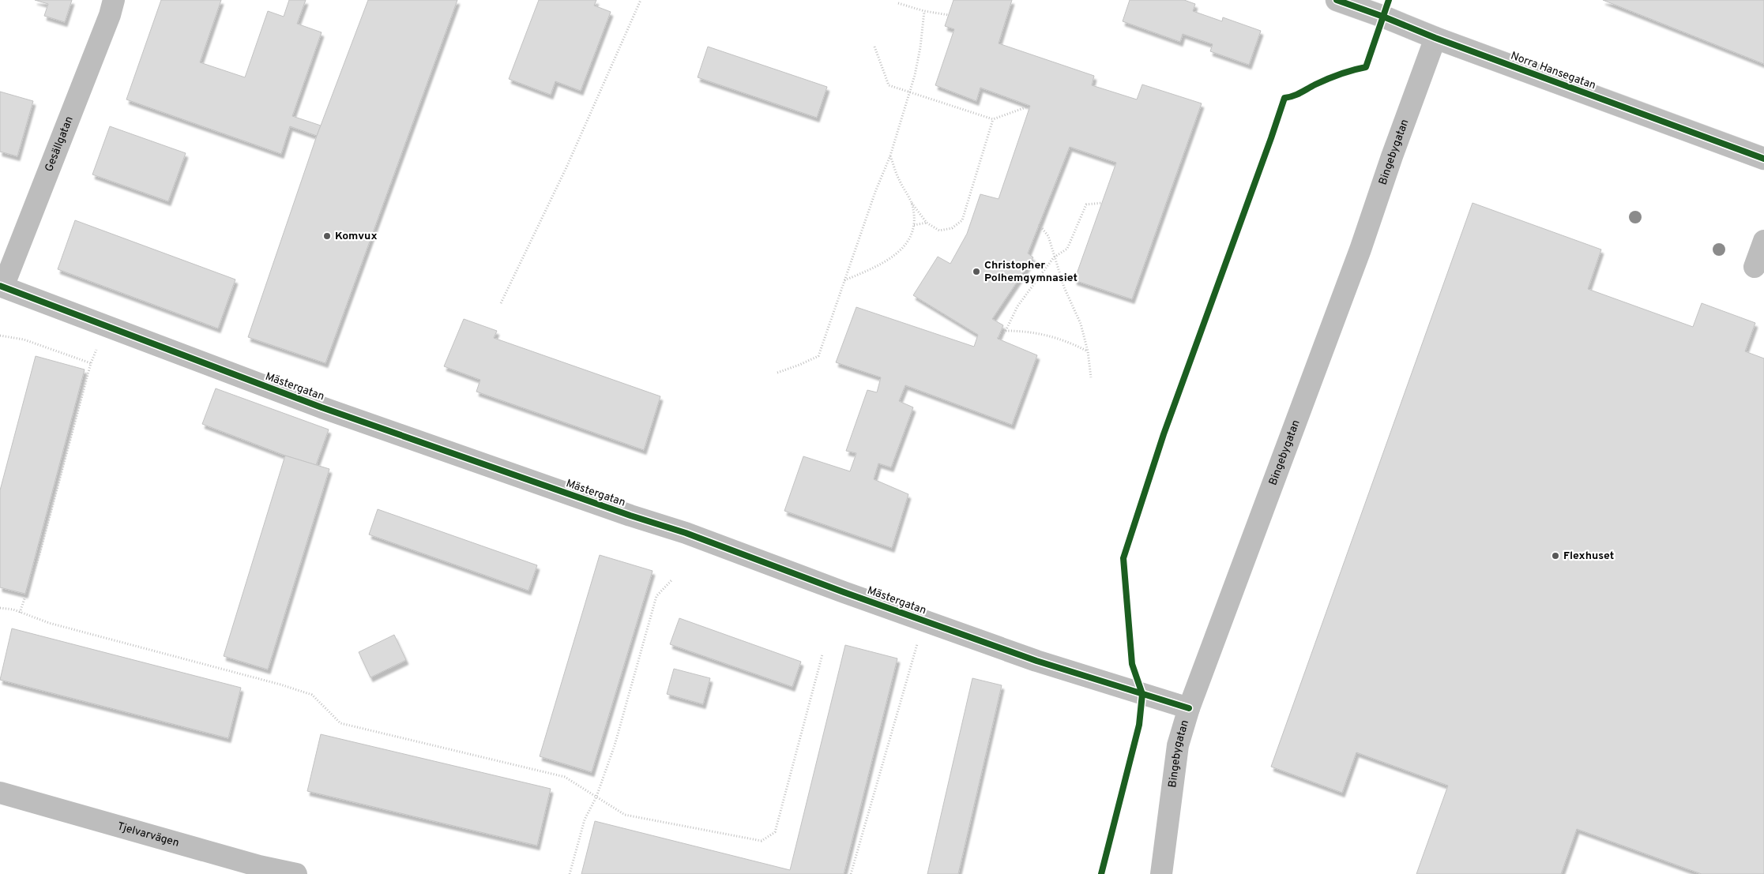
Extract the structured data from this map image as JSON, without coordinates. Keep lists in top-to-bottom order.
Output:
{
  "streets": {
    "street": [
      "Norra Hansegatan",
      "Gesällgatan",
      "Bingebygatan",
      "Mästergatan",
      "Tjelvarvägen"
    ]
  },
  "crossings": [
    ["Norra Hansegatan", "Bingebygatan"],
    ["Gesällgatan", "Mästergatan"],
    ["Bingebygatan", "Mästergatan"]
  ],
  "places": ["Komvux", "Christopher Polhemgymnasiet", "Flexhuset"]
}
